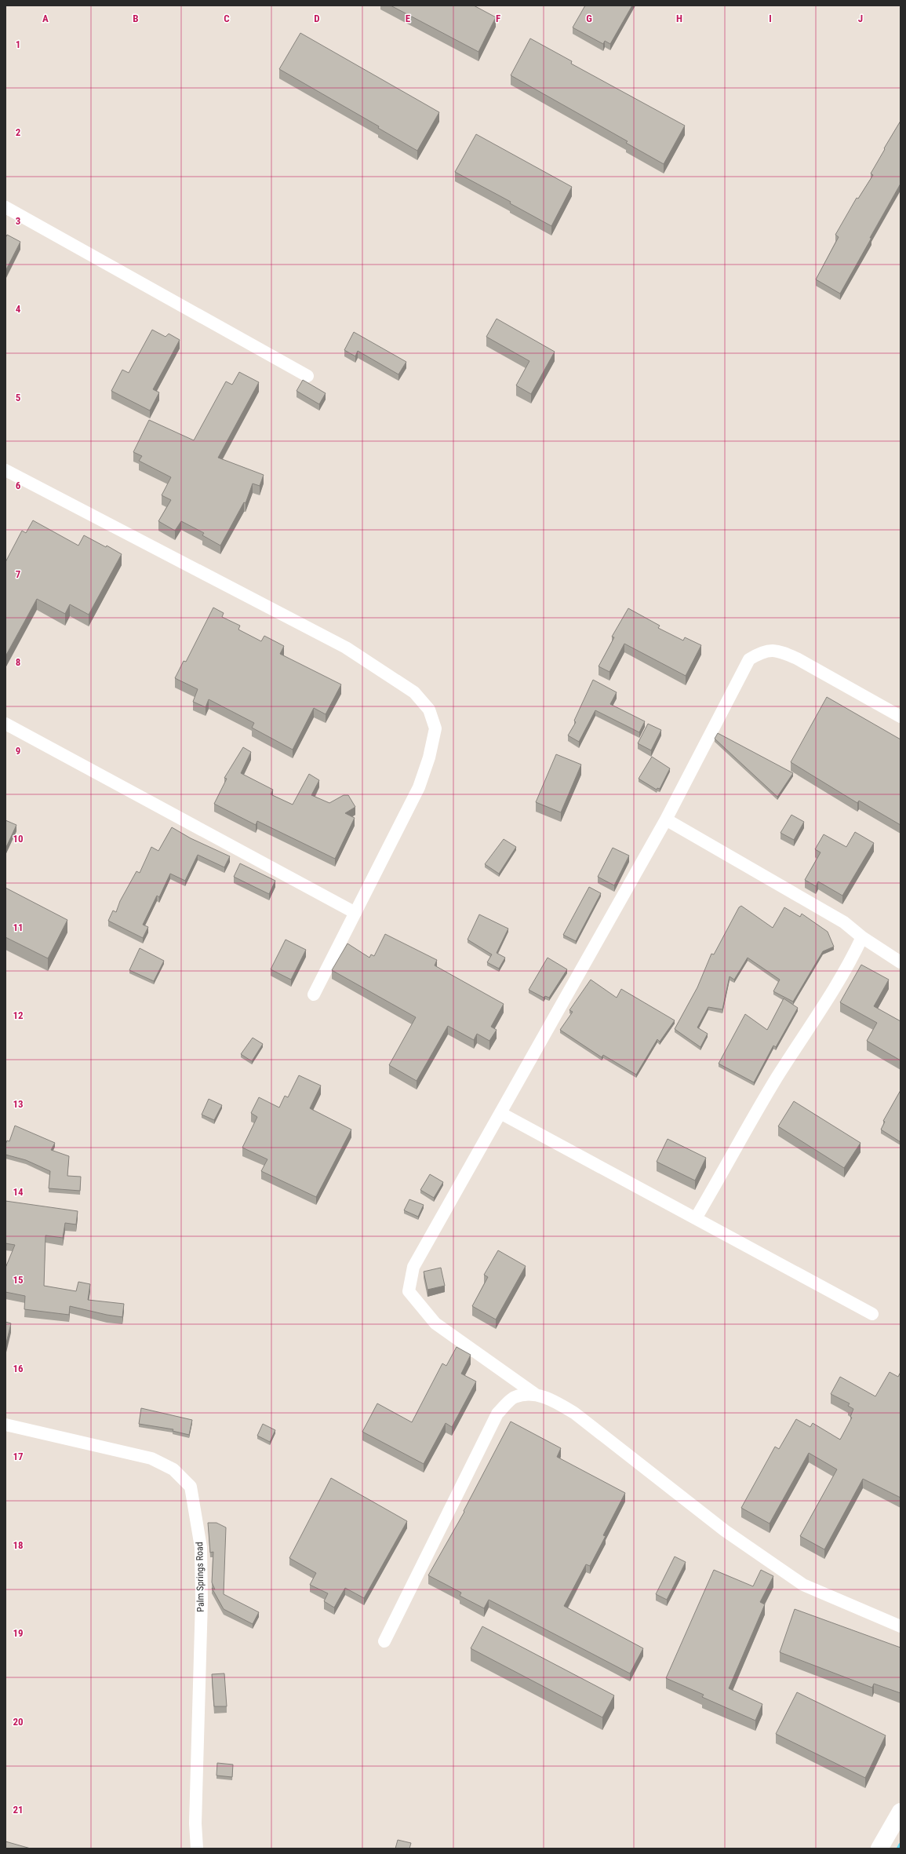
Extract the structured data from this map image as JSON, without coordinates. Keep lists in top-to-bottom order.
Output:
{
  "streets": {
    "street": ["Palm Springs Road"]
  },
  "grid": {
    "columns": [
      "A",
      "B",
      "C",
      "D",
      "E",
      "F",
      "G",
      "H",
      "I",
      "J"
    ],
    "rows": [
      "1",
      "2",
      "3",
      "4",
      "5",
      "6",
      "7",
      "8",
      "9",
      "10",
      "11",
      "12",
      "13",
      "14",
      "15",
      "16",
      "17",
      "18",
      "19",
      "20",
      "21"
    ]
  }
}
